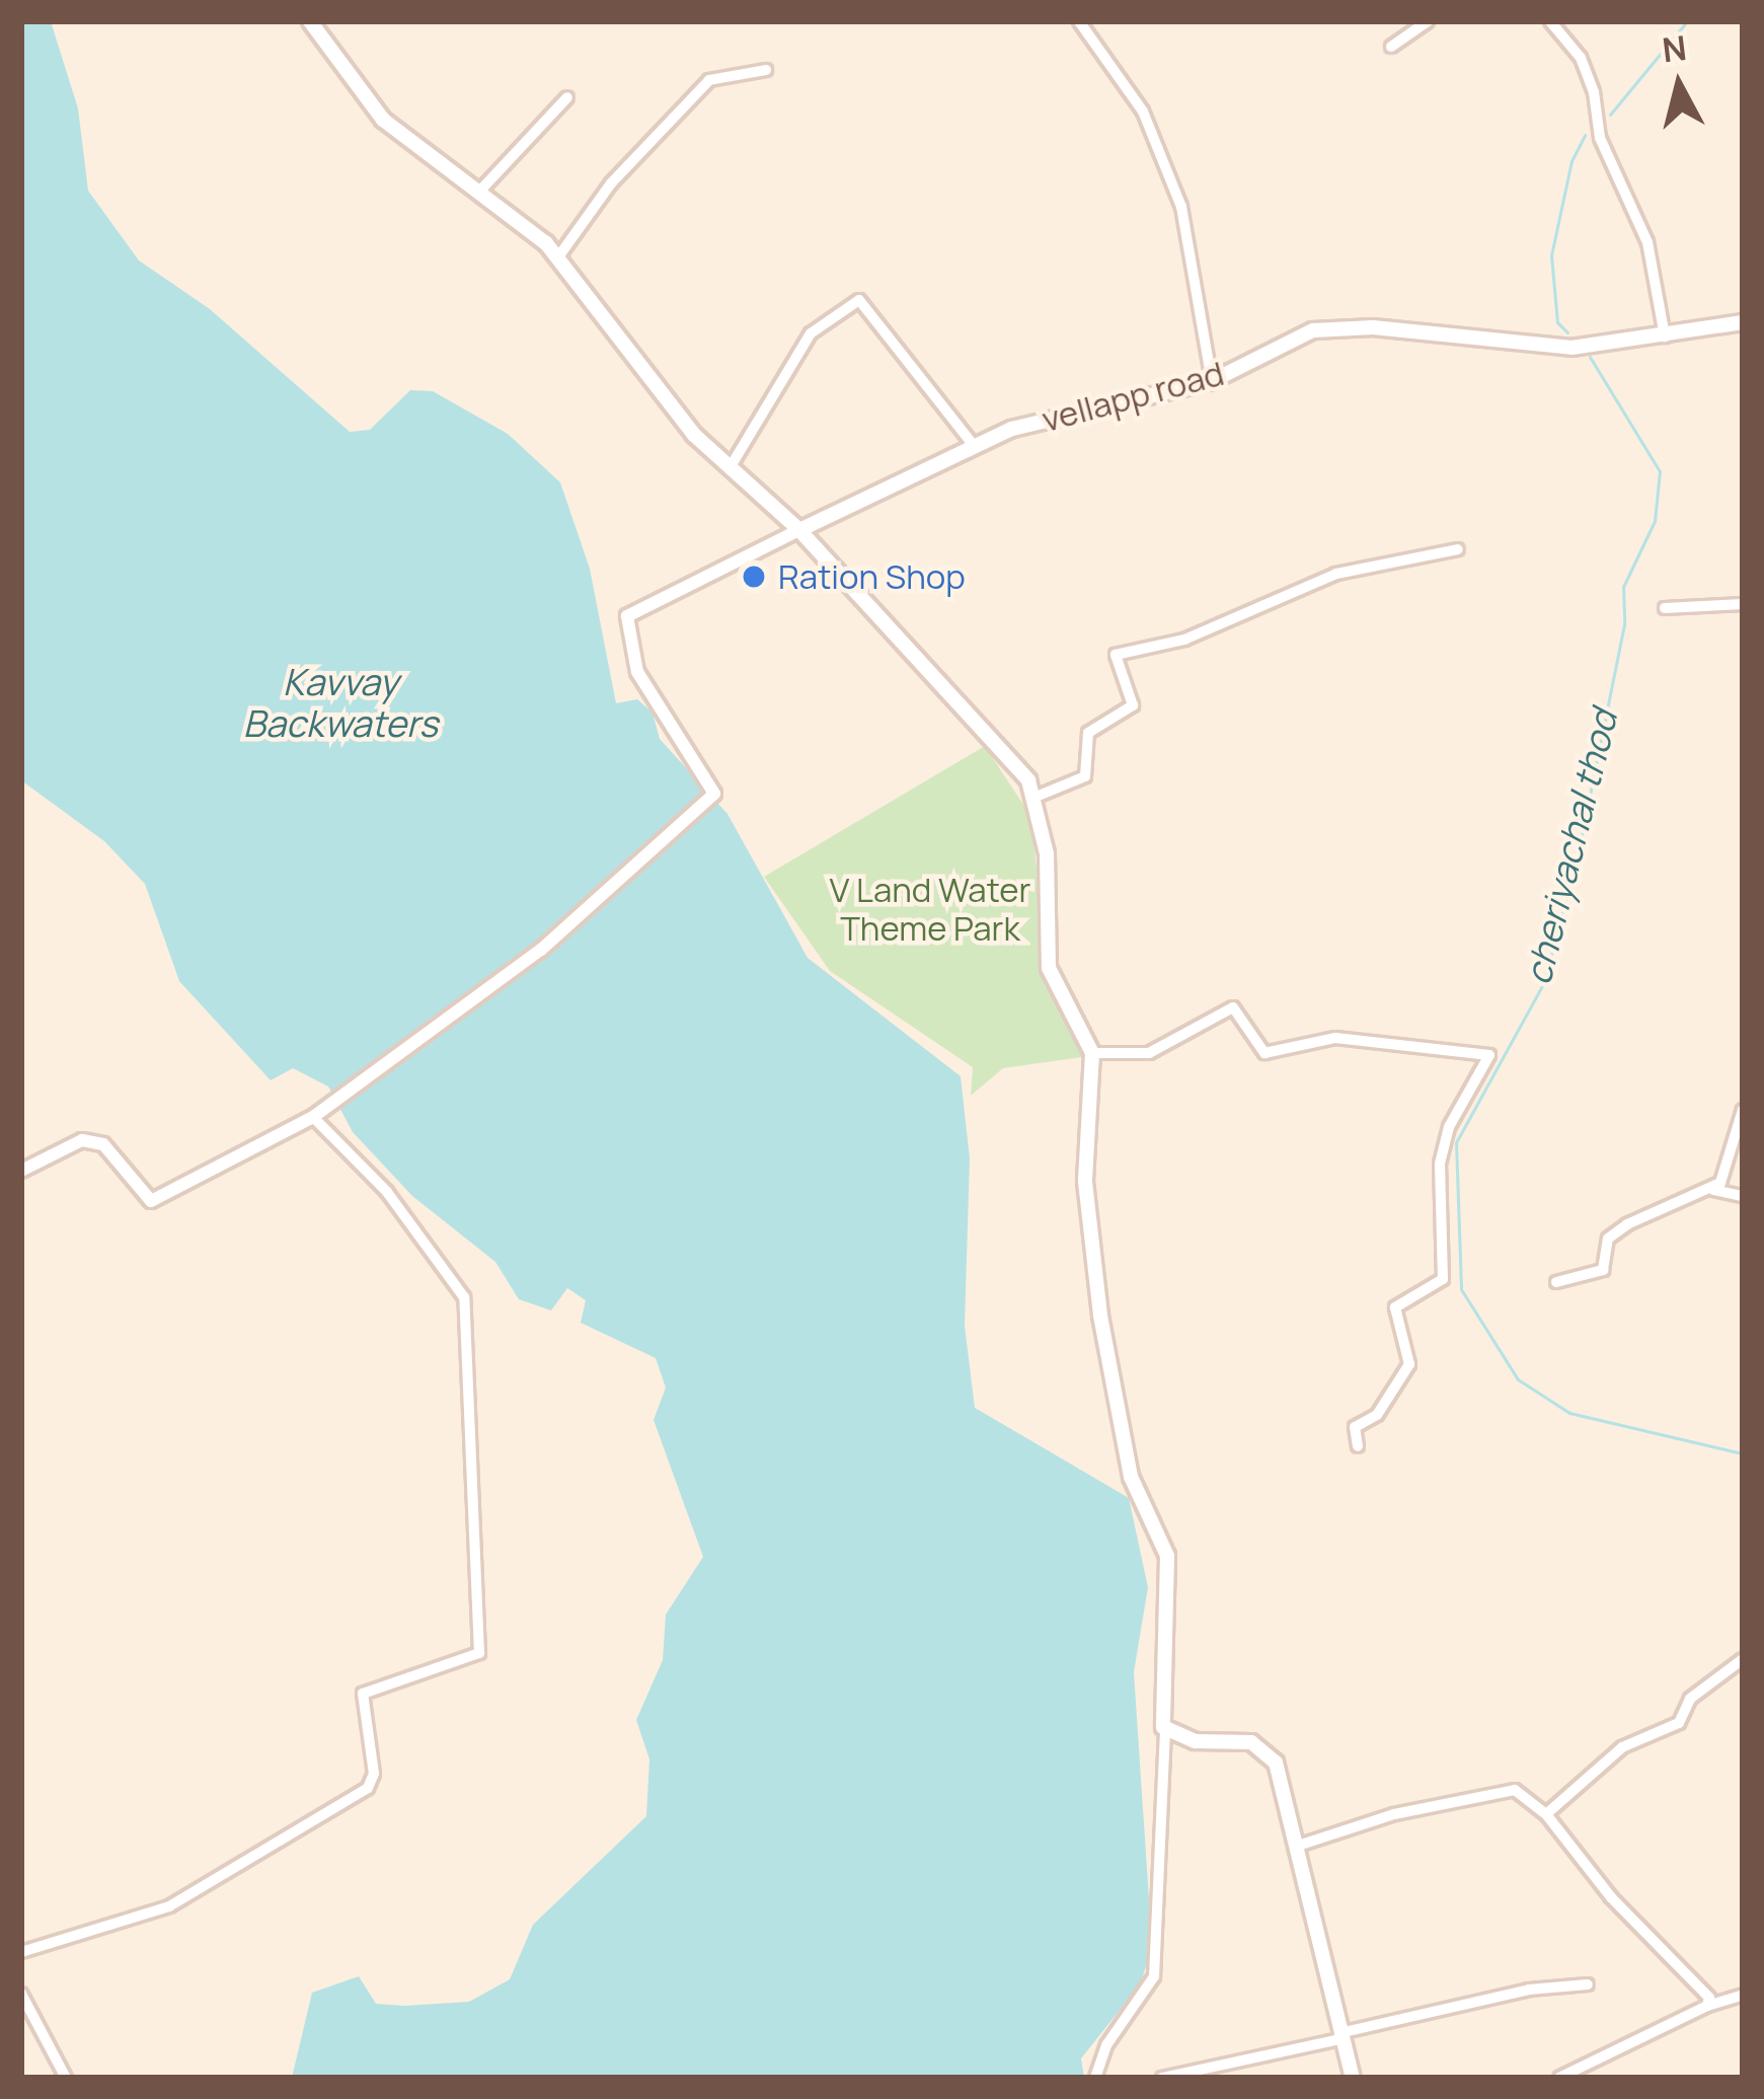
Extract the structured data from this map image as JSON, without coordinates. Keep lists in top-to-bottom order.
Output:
{
  "streets": {
    "main road": ["vellapp road"]
  },
  "water": ["Kavvay Backwaters", "cheriyachal thod"],
  "parks": ["V Land Water Theme Park"],
  "places": ["Ration Shop"],
  "north": "top"
}
